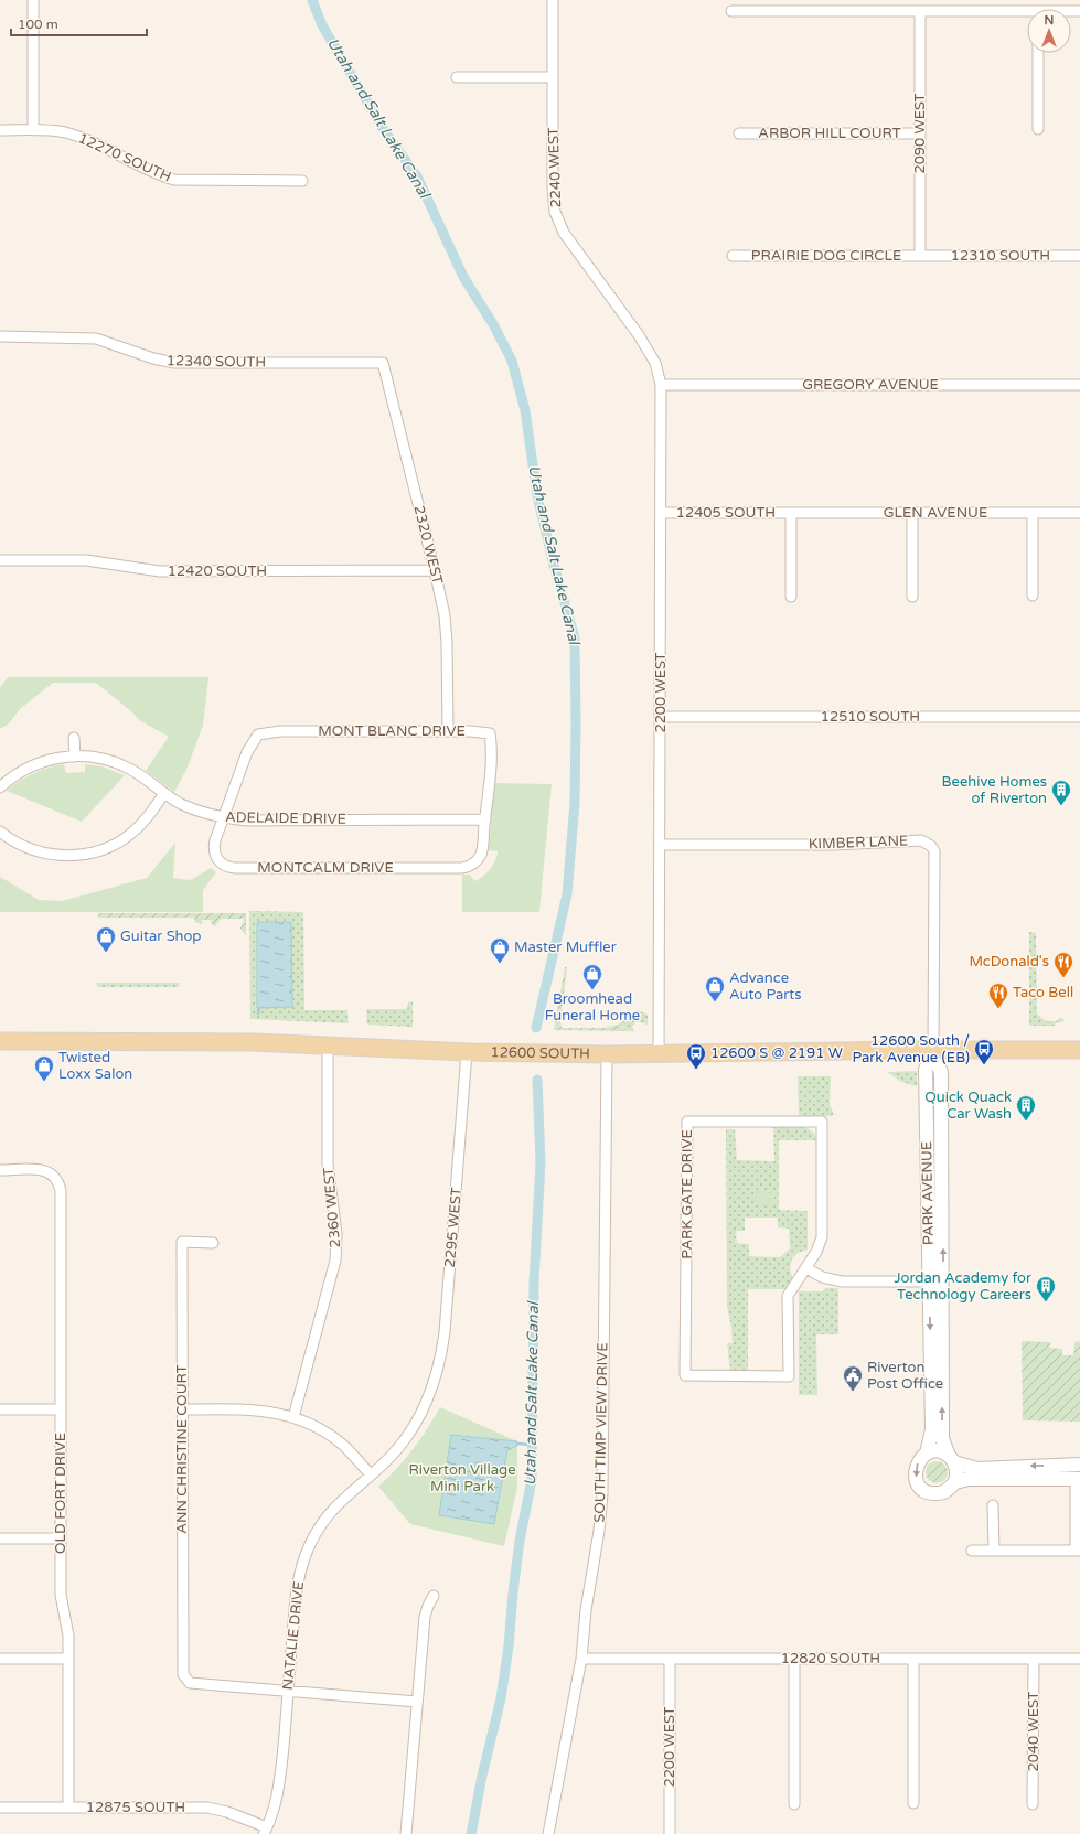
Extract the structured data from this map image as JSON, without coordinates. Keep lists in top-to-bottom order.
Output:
{
  "streets": {
    "main road": ["12600 SOUTH"],
    "street": [
      "ARBOR HILL COURT",
      "2090 WEST",
      "12270 SOUTH",
      "2240 WEST",
      "PRAIRIE DOG CIRCLE",
      "12310 SOUTH",
      "12340 SOUTH",
      "GREGORY AVENUE",
      "12405 SOUTH",
      "GLEN AVENUE",
      "2320 WEST",
      "12420 SOUTH",
      "2200 WEST",
      "12510 SOUTH",
      "MONT BLANC DRIVE",
      "ADELAIDE DRIVE",
      "KIMBER LANE",
      "MONTCALM DRIVE",
      "PARK AVENUE",
      "PARK GATE DRIVE",
      "2360 WEST",
      "2295 WEST",
      "SOUTH TIMP VIEW DRIVE",
      "ANN CHRISTINE COURT",
      "OLD FORT DRIVE",
      "NATALIE DRIVE",
      "12820 SOUTH",
      "2040 WEST",
      "12875 SOUTH"
    ]
  },
  "crossings": [
    ["ARBOR HILL COURT", "2090 WEST"],
    ["2090 WEST", "PRAIRIE DOG CIRCLE"],
    ["2090 WEST", "12310 SOUTH"],
    ["2240 WEST", "2200 WEST"],
    ["PRAIRIE DOG CIRCLE", "12310 SOUTH"],
    ["12340 SOUTH", "2320 WEST"],
    ["GREGORY AVENUE", "2200 WEST"],
    ["12405 SOUTH", "GLEN AVENUE"],
    ["12405 SOUTH", "2200 WEST"],
    ["2320 WEST", "12420 SOUTH"],
    ["2320 WEST", "MONT BLANC DRIVE"],
    ["2200 WEST", "12510 SOUTH"],
    ["2200 WEST", "KIMBER LANE"],
    ["2200 WEST", "12600 SOUTH"],
    ["2200 WEST", "12820 SOUTH"],
    ["MONT BLANC DRIVE", "ADELAIDE DRIVE"],
    ["MONT BLANC DRIVE", "MONTCALM DRIVE"],
    ["ADELAIDE DRIVE", "MONTCALM DRIVE"],
    ["KIMBER LANE", "12600 SOUTH"],
    ["KIMBER LANE", "PARK AVENUE"],
    ["12600 SOUTH", "PARK AVENUE"],
    ["12600 SOUTH", "2360 WEST"],
    ["12600 SOUTH", "2295 WEST"],
    ["12600 SOUTH", "SOUTH TIMP VIEW DRIVE"],
    ["2295 WEST", "NATALIE DRIVE"],
    ["SOUTH TIMP VIEW DRIVE", "12820 SOUTH"],
    ["ANN CHRISTINE COURT", "NATALIE DRIVE"],
    ["OLD FORT DRIVE", "12875 SOUTH"],
    ["NATALIE DRIVE", "12875 SOUTH"],
    ["12820 SOUTH", "2040 WEST"]
  ],
  "water": ["Utah and Salt Lake Canal"],
  "parks": ["Riverton Village Mini Park"],
  "places": {
    "building": ["Beehive Homes of Riverton", "Quick Quack Car Wash", "Jordan Academy for Technology Careers"],
    "shop": [
      "Guitar Shop",
      "Master Muffler",
      "Broomhead Funeral Home",
      "Advance Auto Parts",
      "Twisted Loxx Salon"
    ],
    "restaurant": ["McDonald's", "Taco Bell"],
    "bus stop": ["12600 South / Park Avenue (EB)", "12600 S @ 2191 W"],
    "public building": ["Riverton Post Office"]
  },
  "scale_bar": "100 m",
  "north": "top"
}
